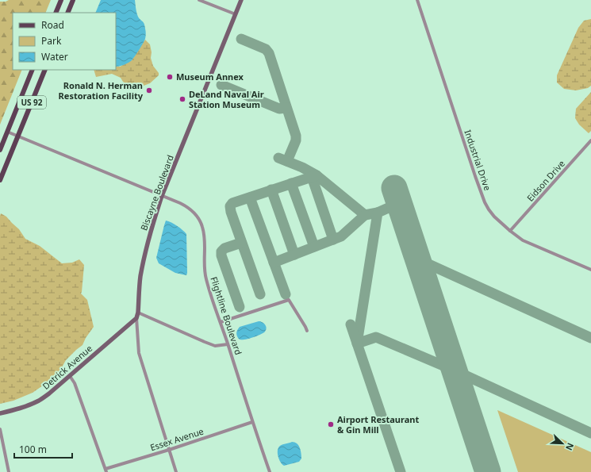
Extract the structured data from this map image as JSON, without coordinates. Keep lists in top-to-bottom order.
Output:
{
  "streets": {
    "main road": ["US 92"],
    "street": [
      "Industrial Drive",
      "Eidson Drive",
      "Biscayne Boulevard",
      "Flightline Boulevard",
      "Detrick Avenue",
      "Essex Avenue"
    ]
  },
  "crossings": [
    ["US 92", "Flightline Boulevard"],
    ["Industrial Drive", "Eidson Drive"],
    ["Biscayne Boulevard", "Flightline Boulevard"],
    ["Biscayne Boulevard", "Detrick Avenue"],
    ["Flightline Boulevard", "Essex Avenue"]
  ],
  "places": [
    "Museum Annex",
    "Ronald N. Herman Restoration Facility",
    "DeLand Naval Air Station Museum",
    "Airport Restaurant & Gin Mill"
  ],
  "legend": ["Road", "Park", "Water"],
  "scale_bar": "100 m",
  "north": "bottom right"
}
